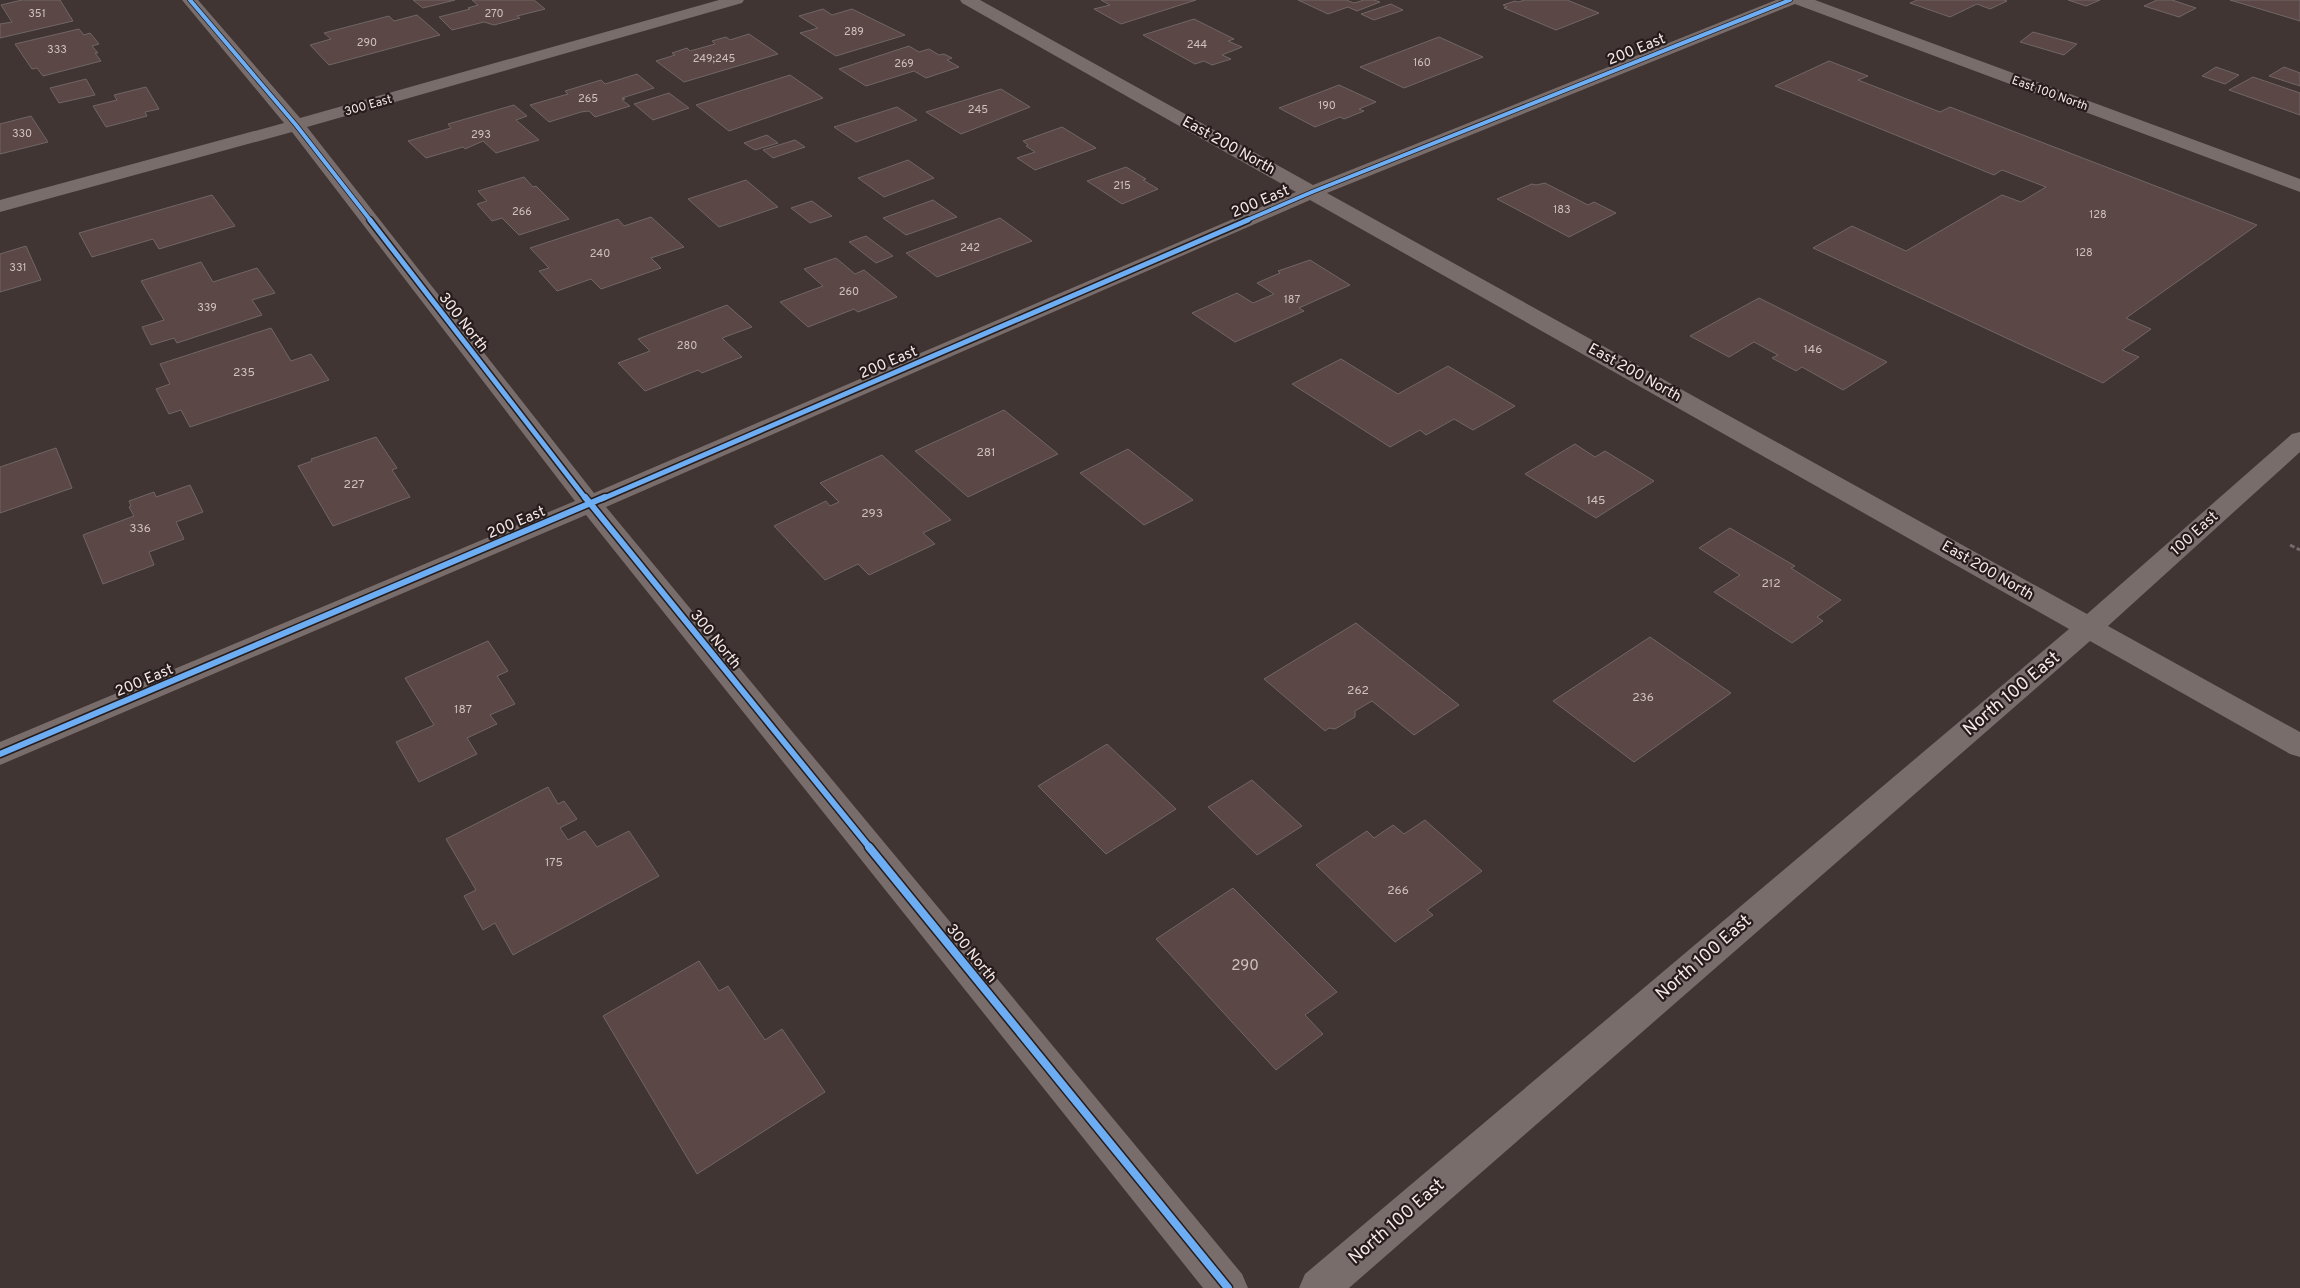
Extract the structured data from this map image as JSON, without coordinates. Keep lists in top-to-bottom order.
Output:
{
  "streets": {
    "street": [
      "200 East",
      "East 100 North",
      "300 East",
      "East 200 North",
      "300 North",
      "100 East",
      "North 100 East"
    ]
  },
  "crossings": [
    ["200 East", "East 200 North"],
    ["200 East", "300 North"],
    ["300 East", "300 North"],
    ["East 200 North", "100 East"],
    ["East 200 North", "North 100 East"],
    ["100 East", "North 100 East"]
  ],
  "house_numbers": [
    "351",
    "270",
    "289",
    "290",
    "244",
    "333",
    "249;245",
    "160",
    "269",
    "265",
    "190",
    "245",
    "330",
    "293",
    "215",
    "183",
    "266",
    "128",
    "242",
    "128",
    "240",
    "331",
    "260",
    "187",
    "339",
    "280",
    "146",
    "235",
    "281",
    "227",
    "145",
    "293",
    "336",
    "212",
    "262",
    "236",
    "187",
    "175",
    "266",
    "290"
  ]
}
